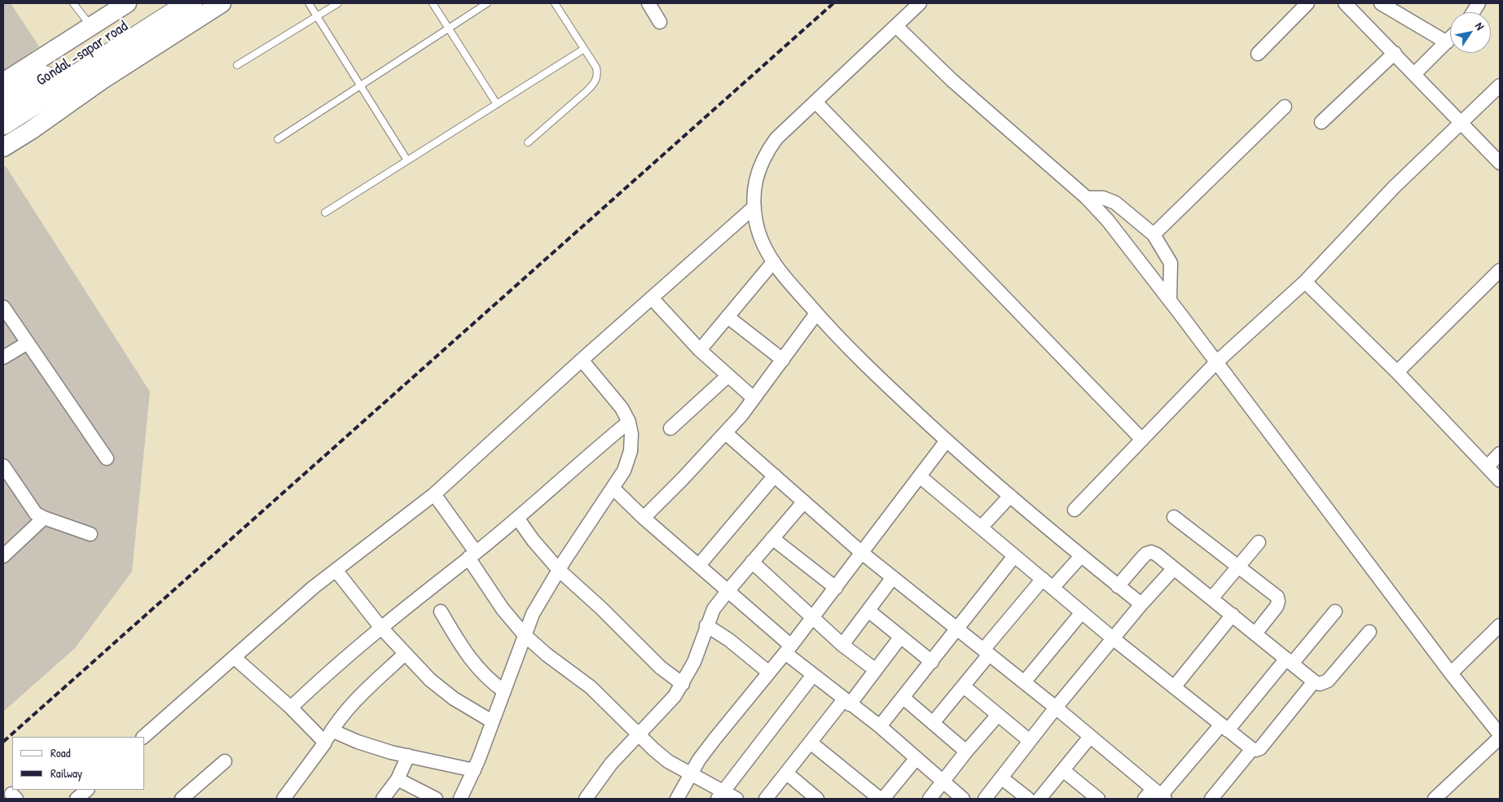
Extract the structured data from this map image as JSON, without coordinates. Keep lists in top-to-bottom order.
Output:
{
  "streets": {
    "highway": ["Gondal -sapar road"]
  },
  "legend": ["Road", "Railway"],
  "north": "top right"
}
